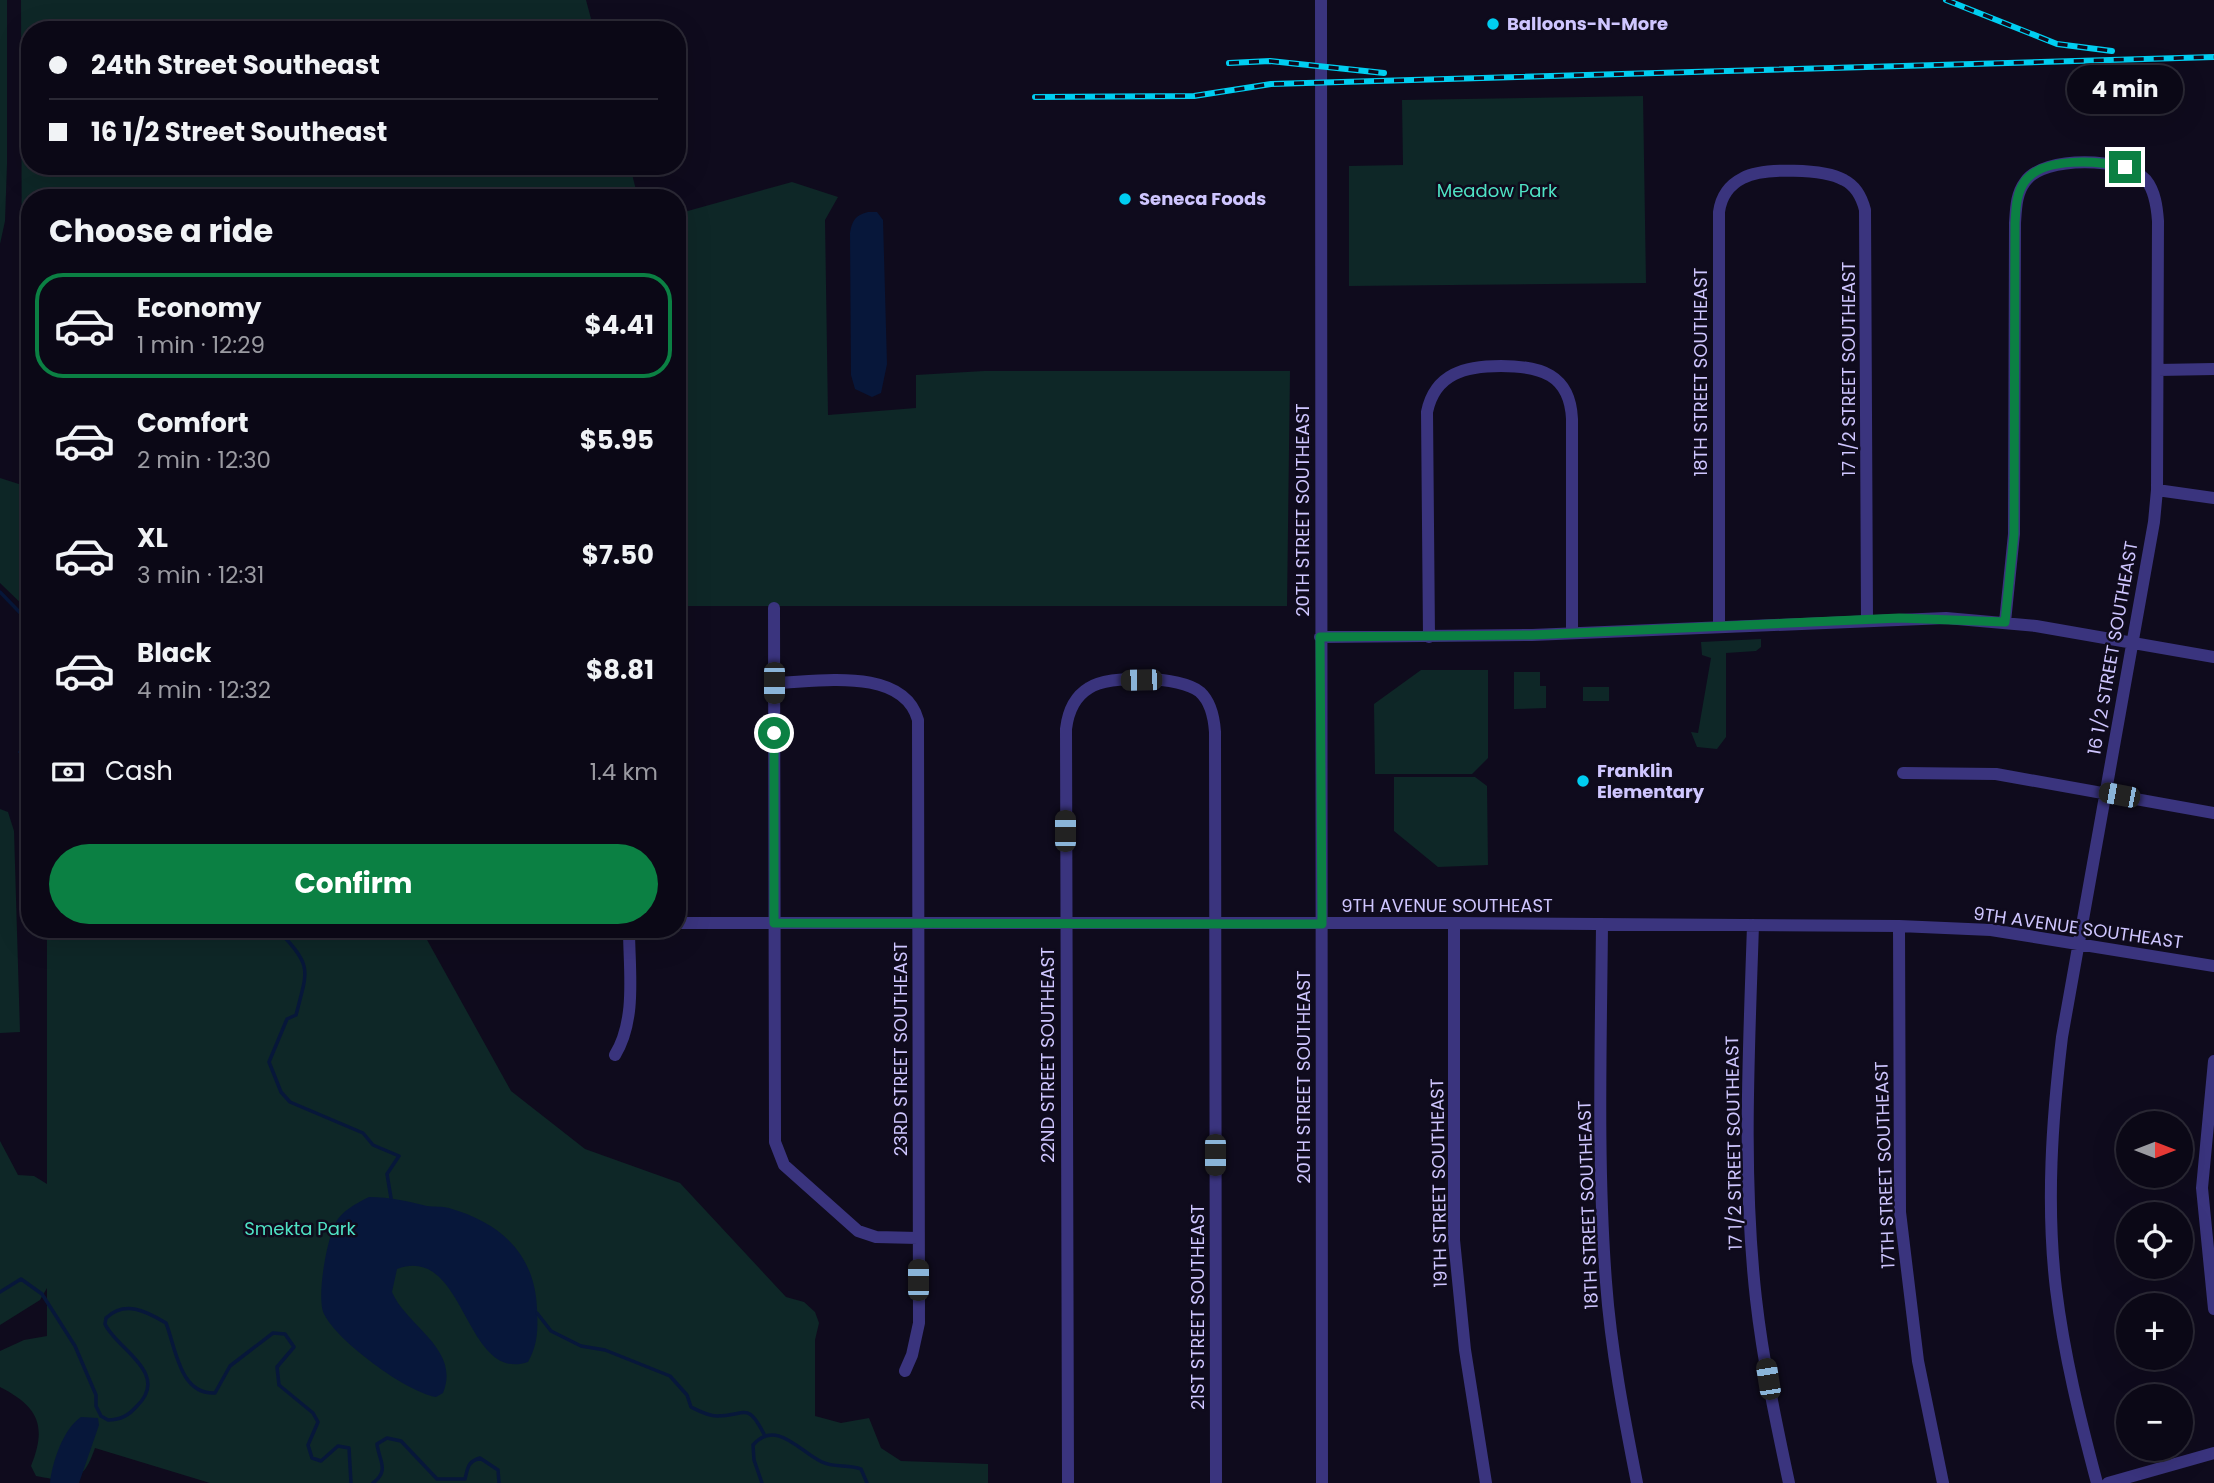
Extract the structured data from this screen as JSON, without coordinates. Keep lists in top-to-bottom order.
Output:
{
  "streets": {
    "street": [
      "17 1/2 STREET SOUTHEAST",
      "18TH STREET SOUTHEAST",
      "20TH STREET SOUTHEAST",
      "16 1/2 STREET SOUTHEAST",
      "9TH AVENUE SOUTHEAST",
      "23RD STREET SOUTHEAST",
      "22ND STREET SOUTHEAST",
      "17TH STREET SOUTHEAST",
      "19TH STREET SOUTHEAST",
      "21ST STREET SOUTHEAST"
    ]
  },
  "crossings": [
    ["17 1/2 STREET SOUTHEAST", "18TH STREET SOUTHEAST"],
    ["17 1/2 STREET SOUTHEAST", "9TH AVENUE SOUTHEAST"],
    ["18TH STREET SOUTHEAST", "9TH AVENUE SOUTHEAST"],
    ["20TH STREET SOUTHEAST", "9TH AVENUE SOUTHEAST"],
    ["16 1/2 STREET SOUTHEAST", "9TH AVENUE SOUTHEAST"],
    ["9TH AVENUE SOUTHEAST", "23RD STREET SOUTHEAST"],
    ["9TH AVENUE SOUTHEAST", "22ND STREET SOUTHEAST"],
    ["9TH AVENUE SOUTHEAST", "17TH STREET SOUTHEAST"],
    ["9TH AVENUE SOUTHEAST", "19TH STREET SOUTHEAST"],
    ["9TH AVENUE SOUTHEAST", "21ST STREET SOUTHEAST"],
    ["22ND STREET SOUTHEAST", "21ST STREET SOUTHEAST"]
  ],
  "parks": ["Meadow Park", "Smekta Park"],
  "places": ["Balloons-N-More", "Seneca Foods", "Franklin Elementary"],
  "north": "right",
  "page": {
    "banner": ["24th Street Southeast", "16 1/2 Street Southeast"],
    "bubble": "4 min",
    "heading": "Choose a ride",
    "list": [
      {
        "name": "Economy",
        "note": "1 min · 12:29",
        "value": "$4.41"
      },
      {
        "name": "Comfort",
        "note": "2 min · 12:30",
        "value": "$5.95"
      },
      {
        "name": "XL",
        "note": "3 min · 12:31",
        "value": "$7.50"
      },
      {
        "name": "Black",
        "note": "4 min · 12:32",
        "value": "$8.81"
      }
    ],
    "pay": ["Cash", "1.4 km"],
    "buttons": "Confirm",
    "map_buttons": ["+", "−"]
  }
}
